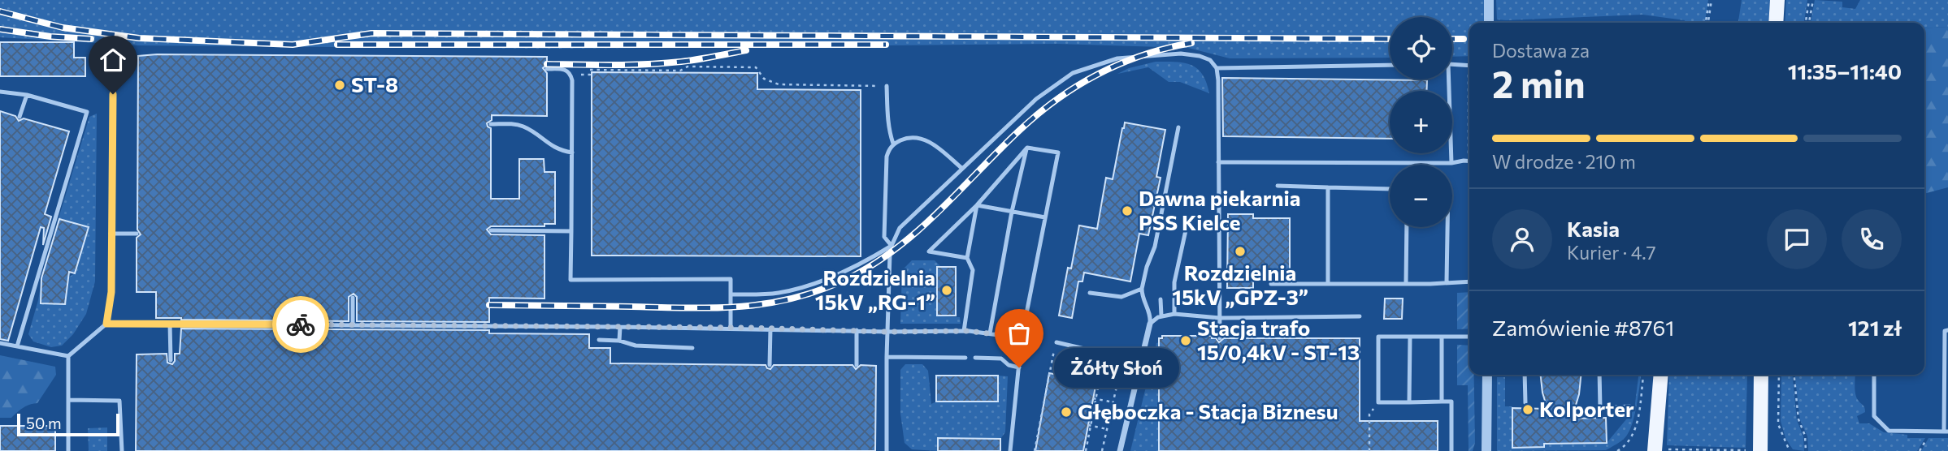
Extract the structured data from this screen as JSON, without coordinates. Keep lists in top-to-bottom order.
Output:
{
  "places": [
    "ST-8",
    "Dawna piekarnia PSS Kielce",
    "Rozdzielnia 15kV „GPZ-3”",
    "Rozdzielnia 15kV „RG-1”",
    "Stacja trafo 15/0,4kV - ST-13",
    "Żółty Słoń",
    "Kolporter",
    "Głęboczka - Stacja Biznesu"
  ],
  "scale_bar": "50 m",
  "page": {
    "map_buttons": ["+", "−"],
    "heading": ["2 min", "Dostawa za", "11:35–11:40"],
    "panel": [
      "Kasia",
      "Kurier · 4.7",
      "Zamówienie #8761",
      "121 zł"
    ],
    "bar": "W drodze · 210 m",
    "bubble": "Żółty Słoń",
    "scale": "50 m"
  }
}
